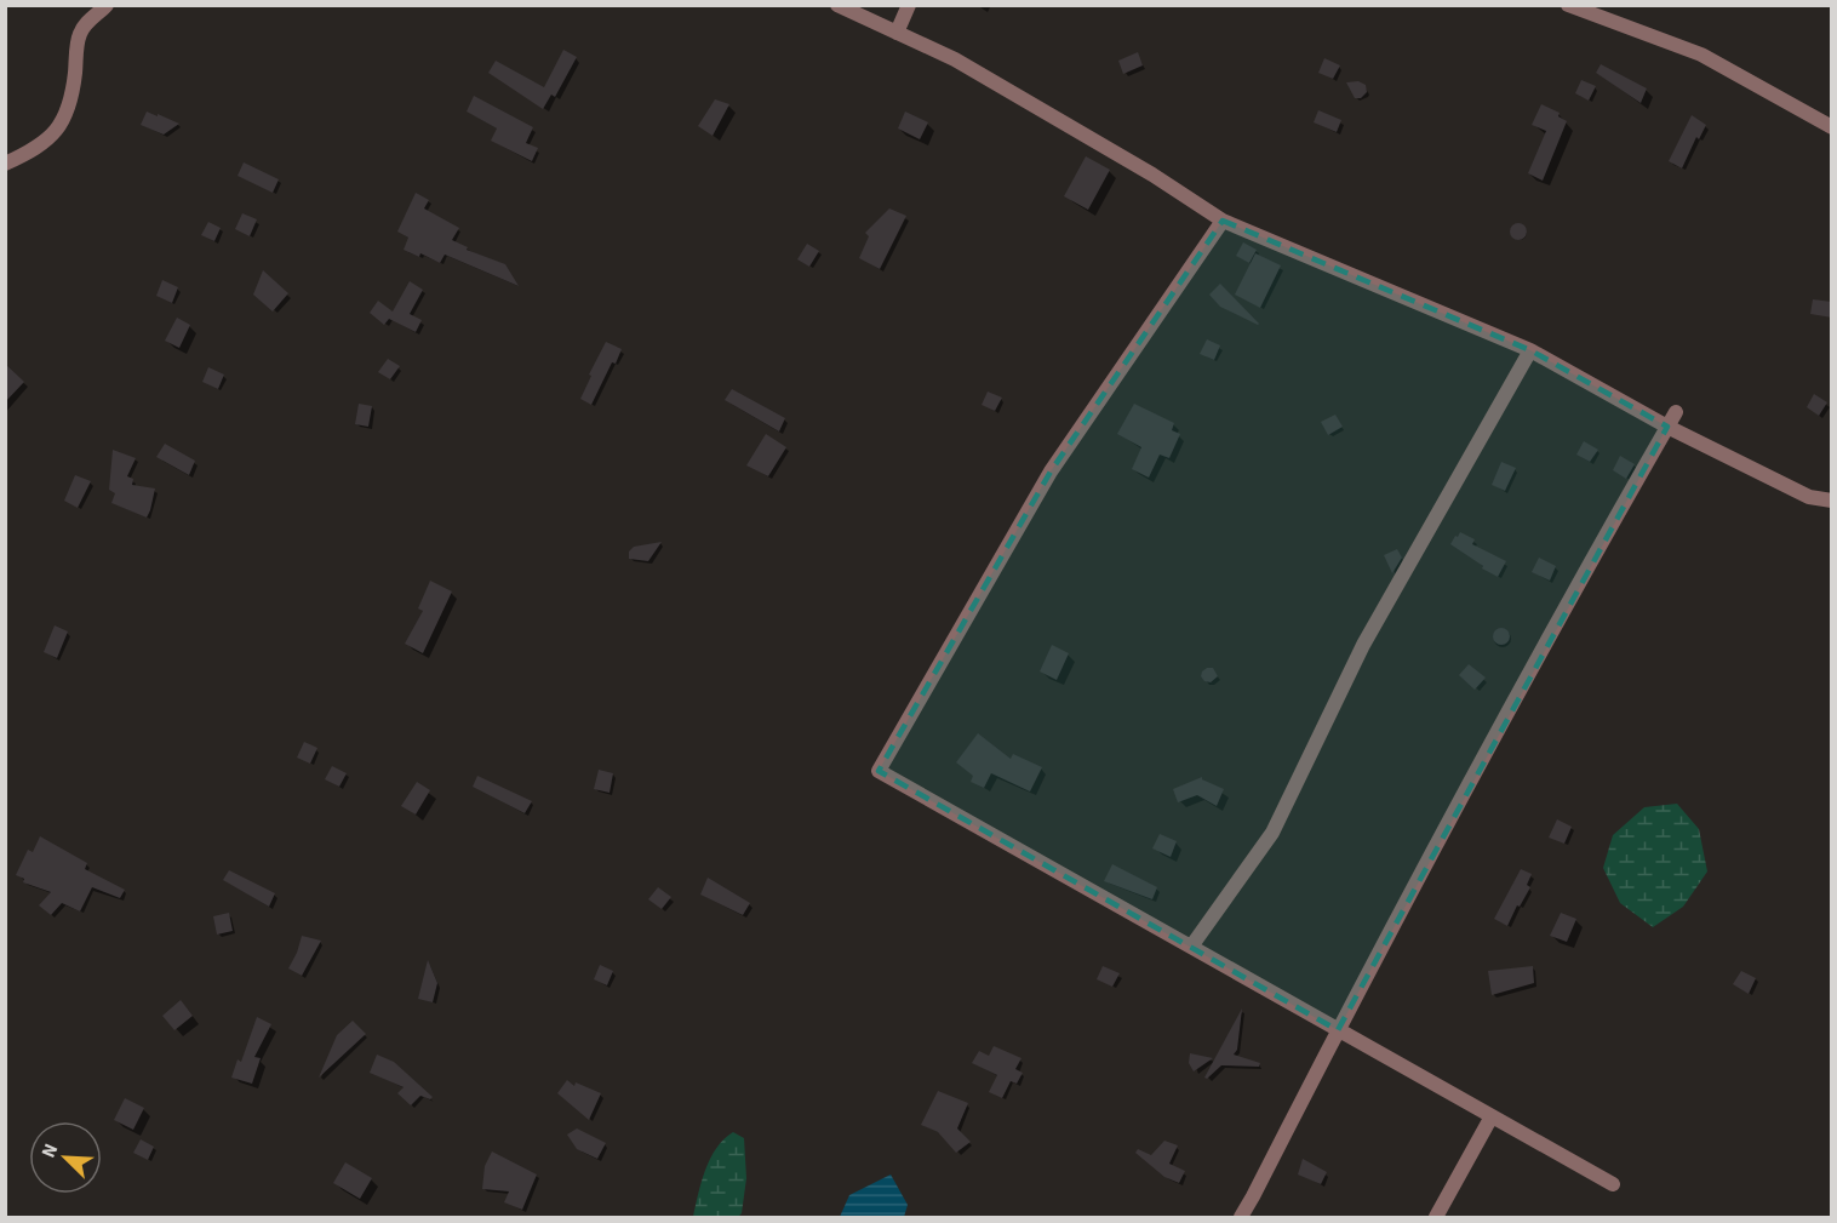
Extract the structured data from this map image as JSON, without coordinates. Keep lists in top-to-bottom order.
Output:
{
  "north": "top left"
}
